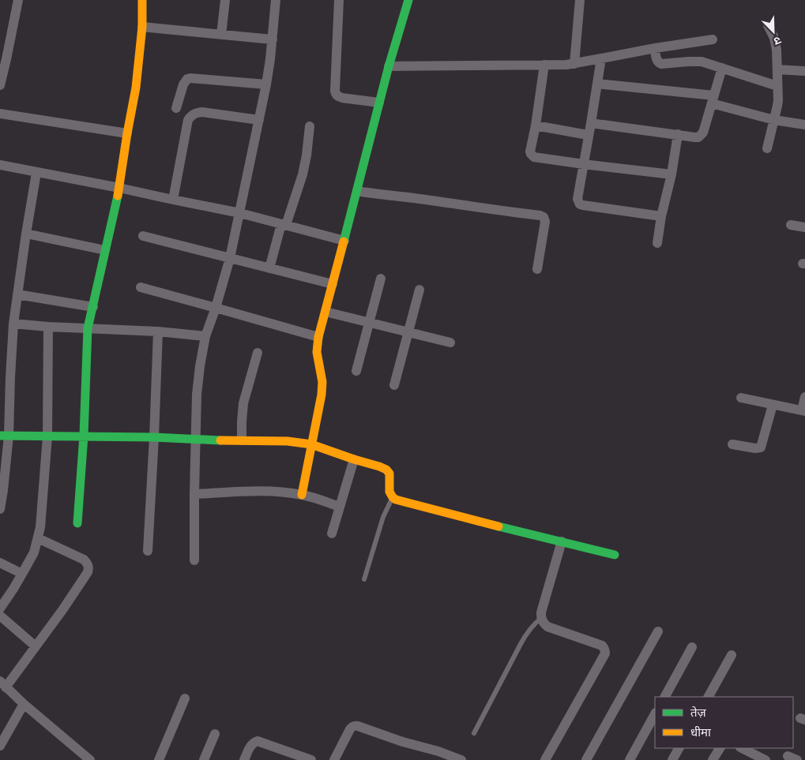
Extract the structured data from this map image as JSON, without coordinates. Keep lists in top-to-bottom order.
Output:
{
  "legend": ["तेज़", "धीमा"],
  "north": "bottom right"
}
